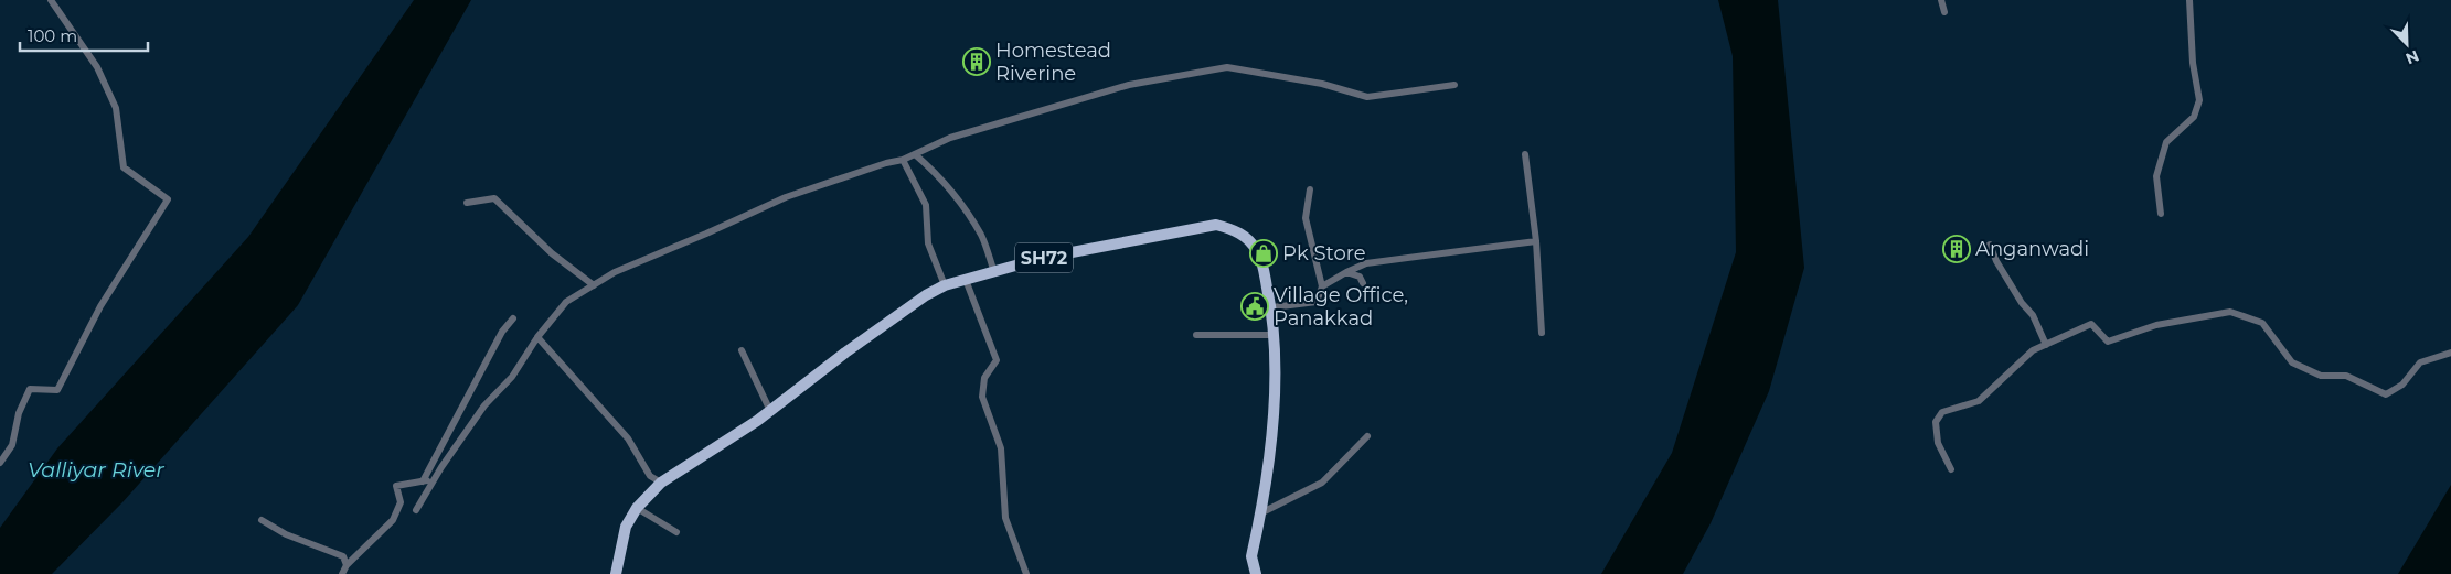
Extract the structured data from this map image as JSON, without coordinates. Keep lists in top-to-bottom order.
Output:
{
  "streets": {
    "main road": ["SH72"]
  },
  "water": ["Valliyar River"],
  "places": {
    "building": ["Homestead Riverine", "Anganwadi"],
    "shop": ["Pk Store"],
    "public building": ["Village Office, Panakkad"]
  },
  "scale_bar": "100 m",
  "north": "bottom right"
}
